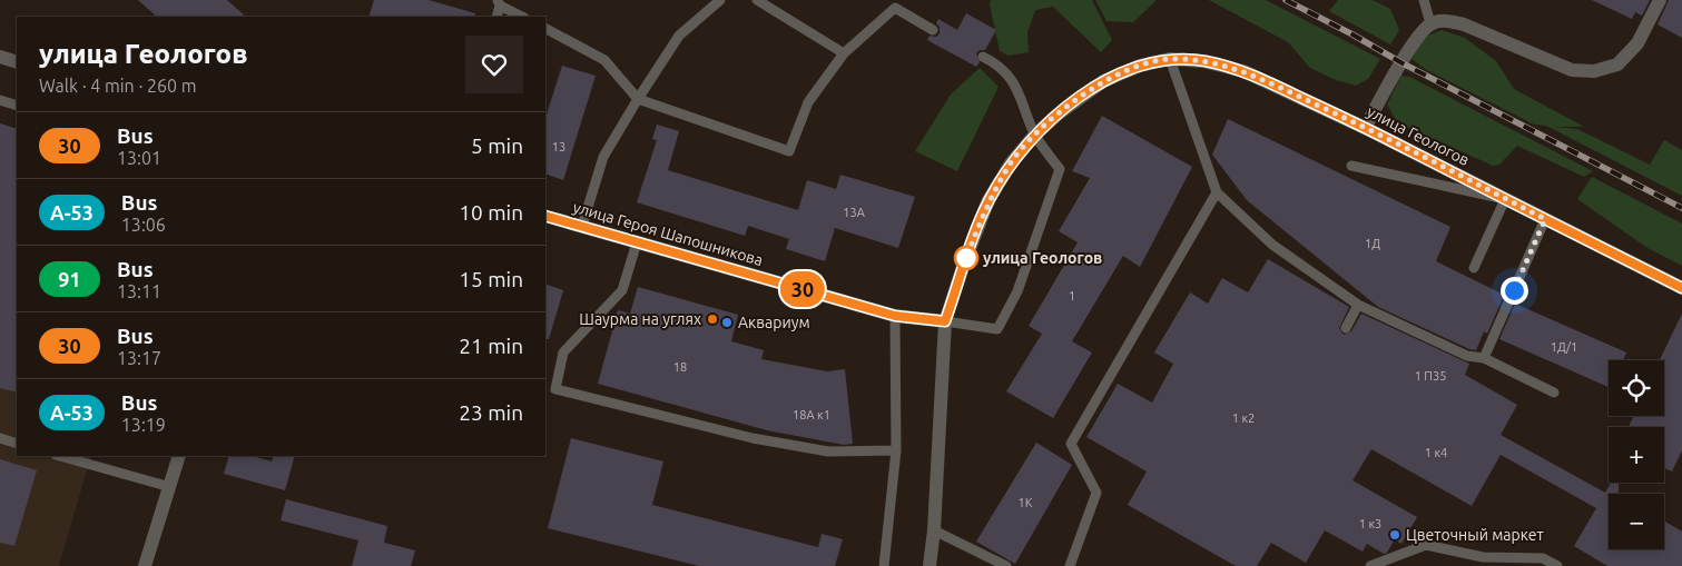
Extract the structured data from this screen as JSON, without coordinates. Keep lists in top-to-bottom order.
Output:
{
  "streets": {
    "street": ["улица Геологов", "улица Героя Шапошникова"]
  },
  "crossings": [
    ["улица Геологов", "улица Героя Шапошникова"]
  ],
  "places": [
    "улица Геологов",
    "Шаурма на углях",
    "Аквариум",
    "Цветочный маркет"
  ],
  "lines": ["bus line 30"],
  "house_numbers": [
    "13",
    "13А",
    "1Д",
    "1",
    "1Д/1",
    "18",
    "1 П35",
    "18А к1",
    "1 к2",
    "1 к4",
    "1К",
    "1 к3"
  ],
  "page": {
    "on_map": "30",
    "heading": ["улица Геологов", "Walk · 4 min · 260 m"],
    "list": [
      {
        "mark": "30",
        "name": "Bus",
        "note": "13:01",
        "value": "5 min"
      },
      {
        "mark": "А-53",
        "name": "Bus",
        "note": "13:06",
        "value": "10 min"
      },
      {
        "mark": "91",
        "name": "Bus",
        "note": "13:11",
        "value": "15 min"
      },
      {
        "mark": "30",
        "name": "Bus",
        "note": "13:17",
        "value": "21 min"
      },
      {
        "mark": "А-53",
        "name": "Bus",
        "note": "13:19",
        "value": "23 min"
      }
    ],
    "map_buttons": ["+", "−"]
  }
}
